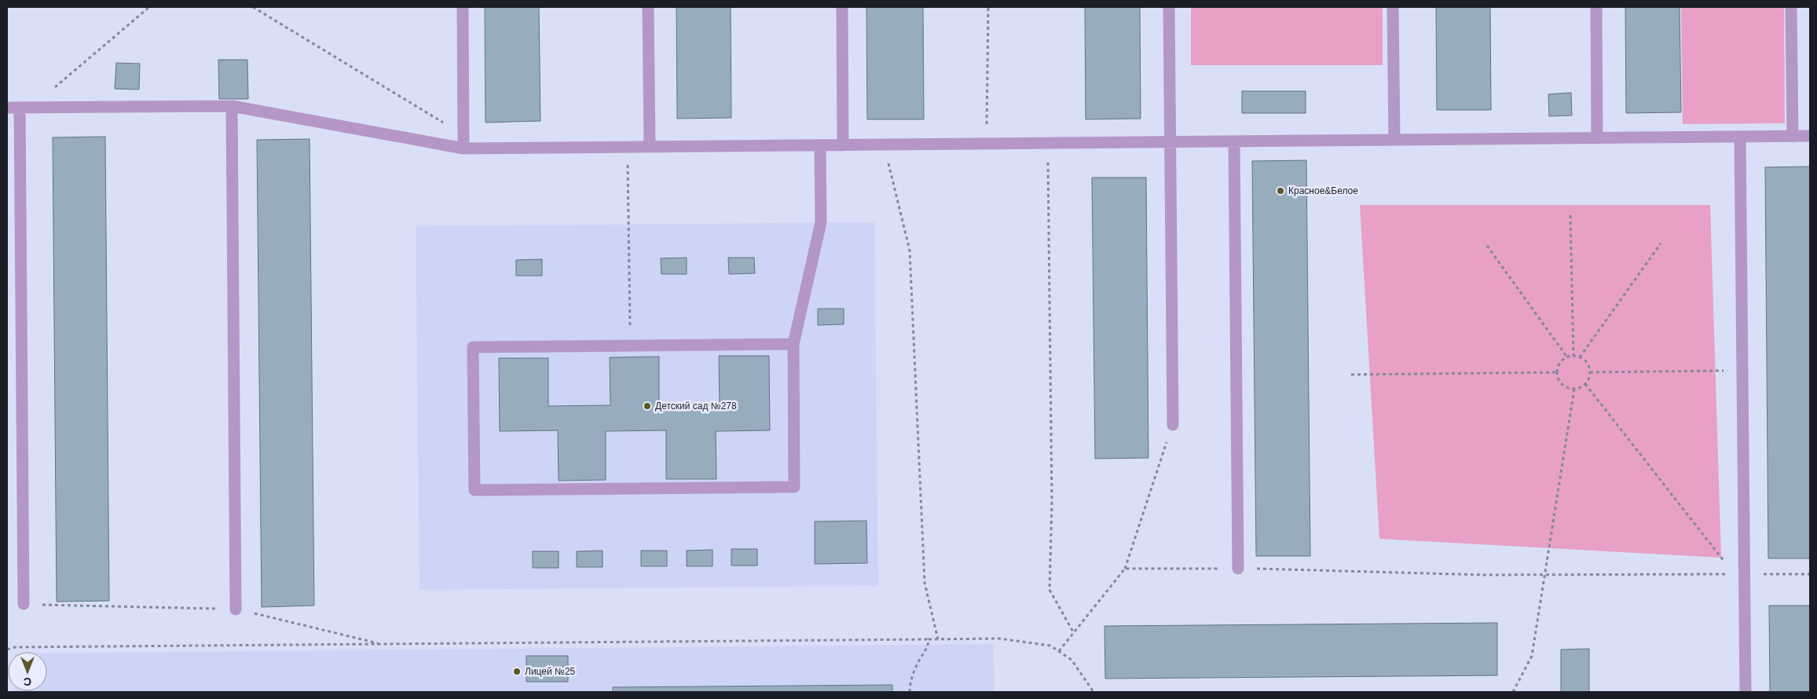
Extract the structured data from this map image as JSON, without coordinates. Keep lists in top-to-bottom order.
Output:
{
  "places": ["Красное&Белое", "Детский сад №278", "Лицей №25"],
  "north": "bottom"
}
